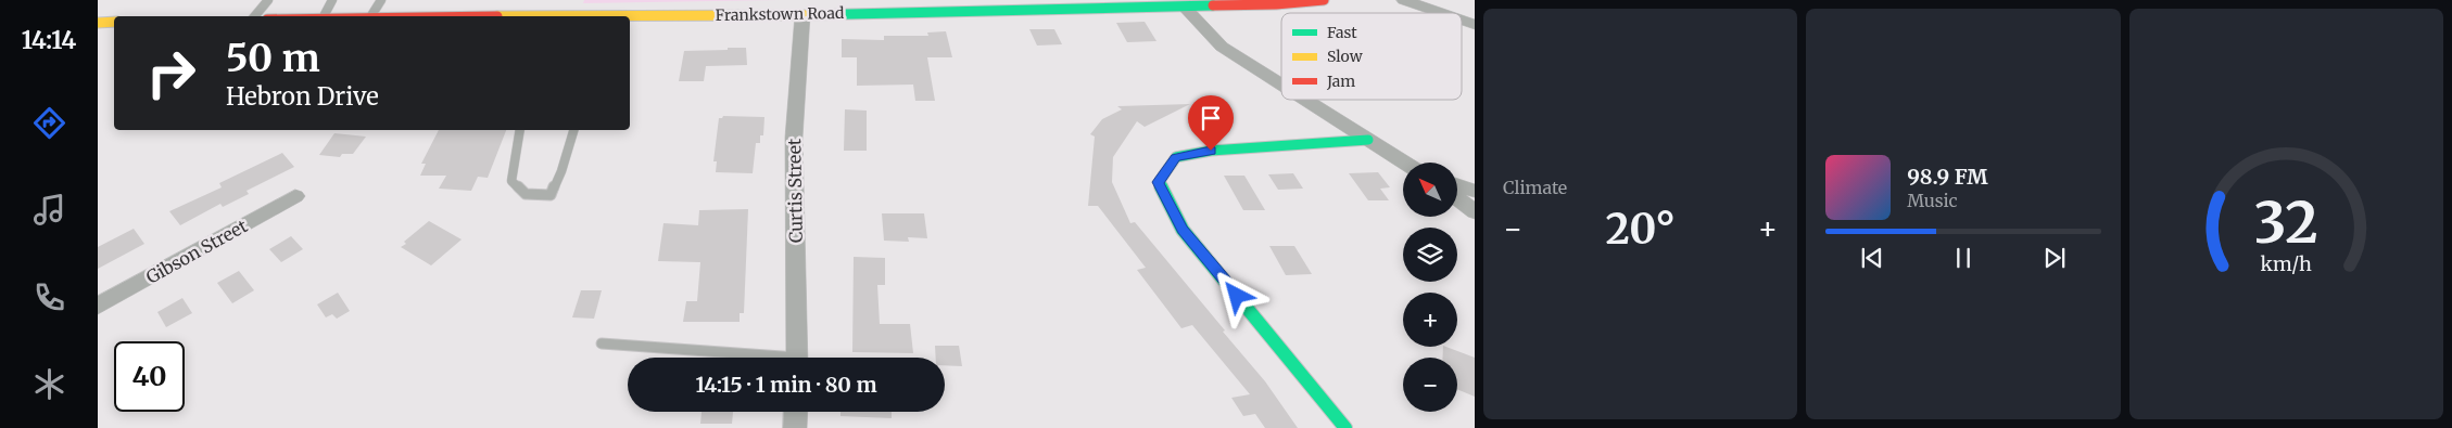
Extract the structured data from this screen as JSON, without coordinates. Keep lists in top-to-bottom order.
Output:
{
  "streets": {
    "main road": ["Frankstown Road"],
    "street": ["Curtis Street", "Gibson Street"]
  },
  "crossings": [
    ["Frankstown Road", "Curtis Street"]
  ],
  "legend": ["Fast", "Slow", "Jam"],
  "north": "top left",
  "page": {
    "tabs": "14:14",
    "tile": "Climate",
    "turn": ["50 m", "Hebron Drive"],
    "song": ["98.9 FM", "Music"],
    "map_buttons": ["+", "−"],
    "heat": ["−", "20°", "+"],
    "limit": "40",
    "trip": "14:15 · 1 min · 80 m",
    "gauge": ["32", "km/h"]
  }
}
